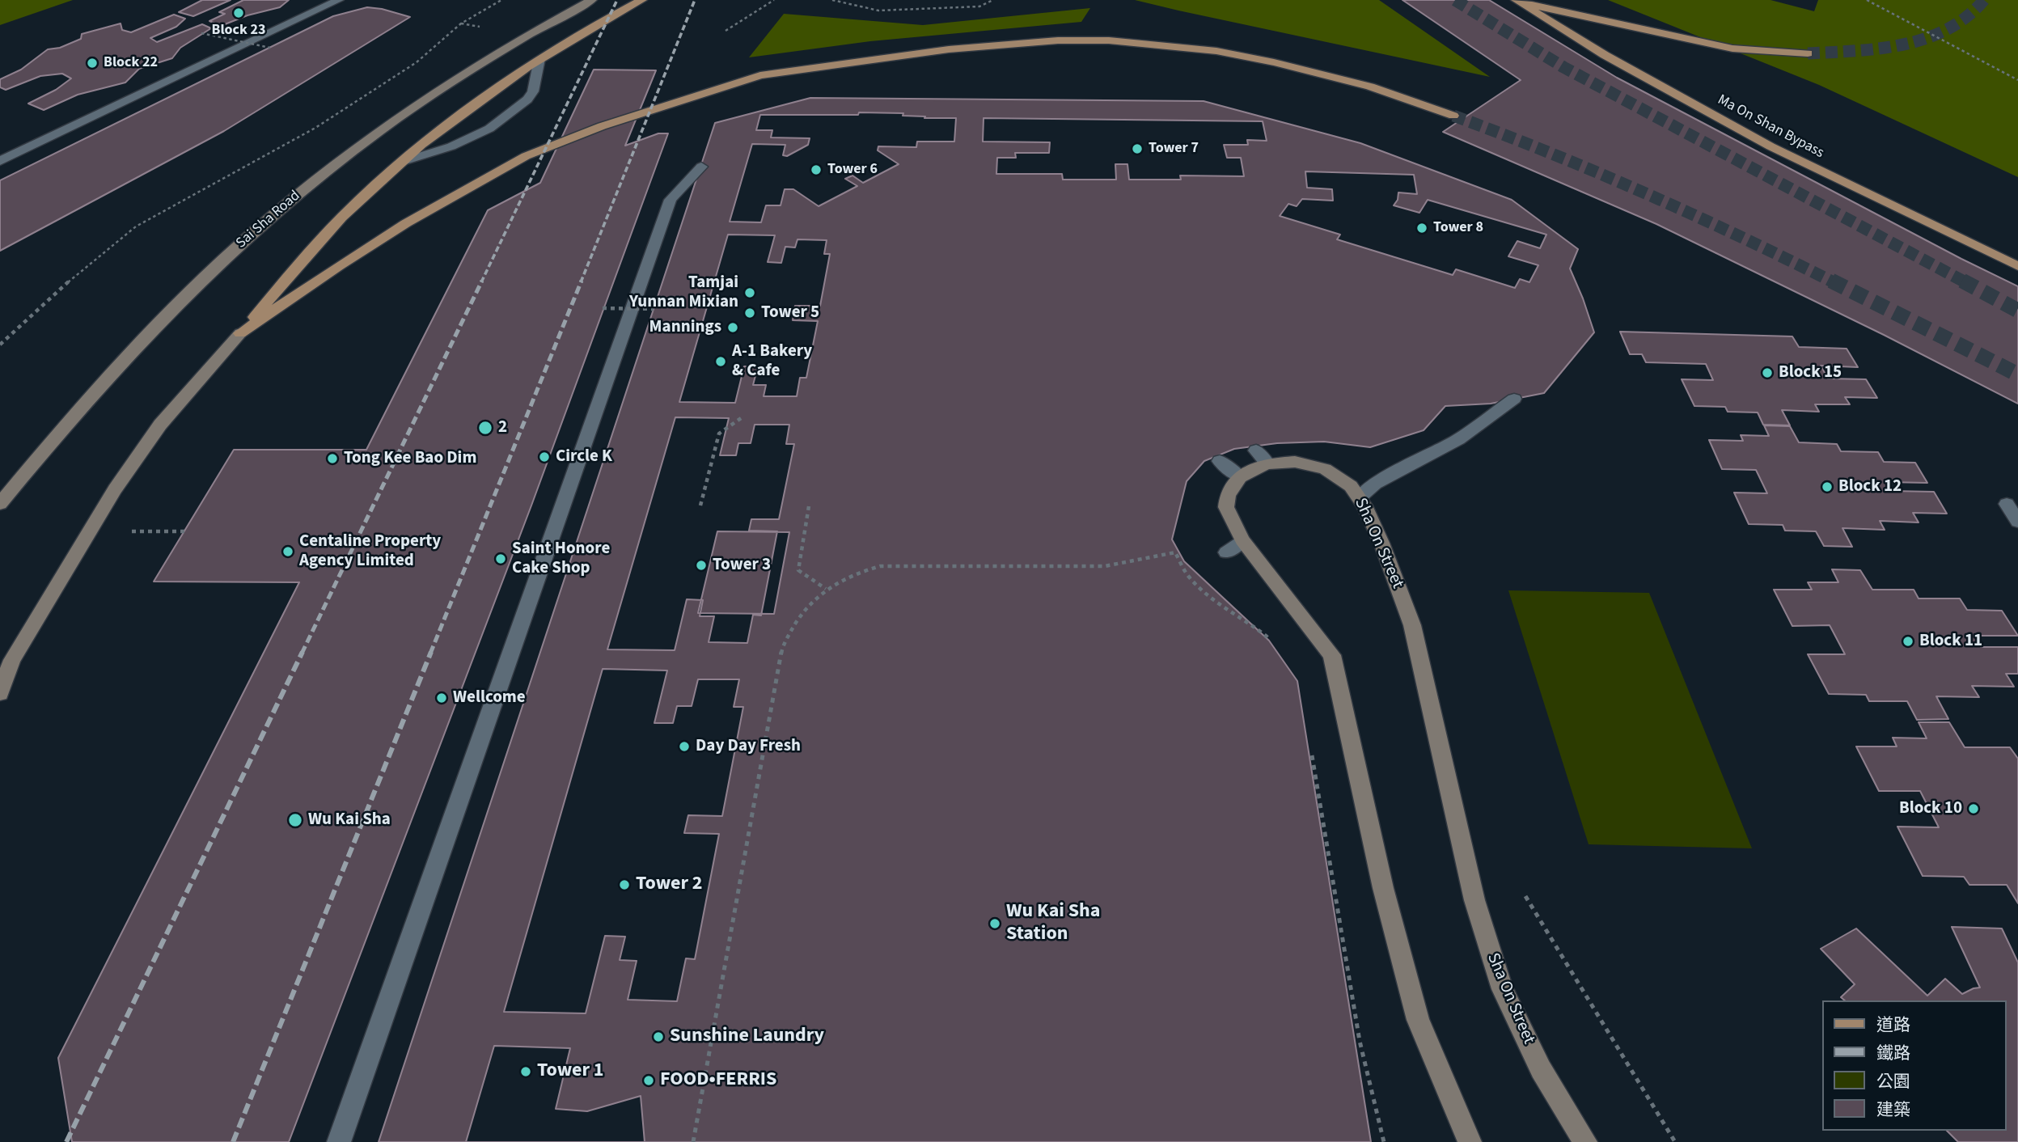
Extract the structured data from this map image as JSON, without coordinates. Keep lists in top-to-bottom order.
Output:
{
  "streets": {
    "main road": ["Ma On Shan Bypass", "Sai Sha Road", "Sha On Street"]
  },
  "places": [
    "Block 23",
    "Block 22",
    "Tower 7",
    "Tower 6",
    "Tower 8",
    "Tamjai Yunnan Mixian",
    "Tower 5",
    "Mannings",
    "A-1 Bakery & Cafe",
    "Block 15",
    "2",
    "Circle K",
    "Tong Kee Bao Dim",
    "Block 12",
    "Centaline Property Agency Limited",
    "Saint Honore Cake Shop",
    "Tower 3",
    "Block 11",
    "Wellcome",
    "Day Day Fresh",
    "Block 10",
    "Wu Kai Sha",
    "Tower 2",
    "Wu Kai Sha Station",
    "Sunshine Laundry",
    "Tower 1",
    "FOOD•FERRIS"
  ],
  "legend": [
    "道路",
    "鐵路",
    "公園",
    "建築"
  ]
}
